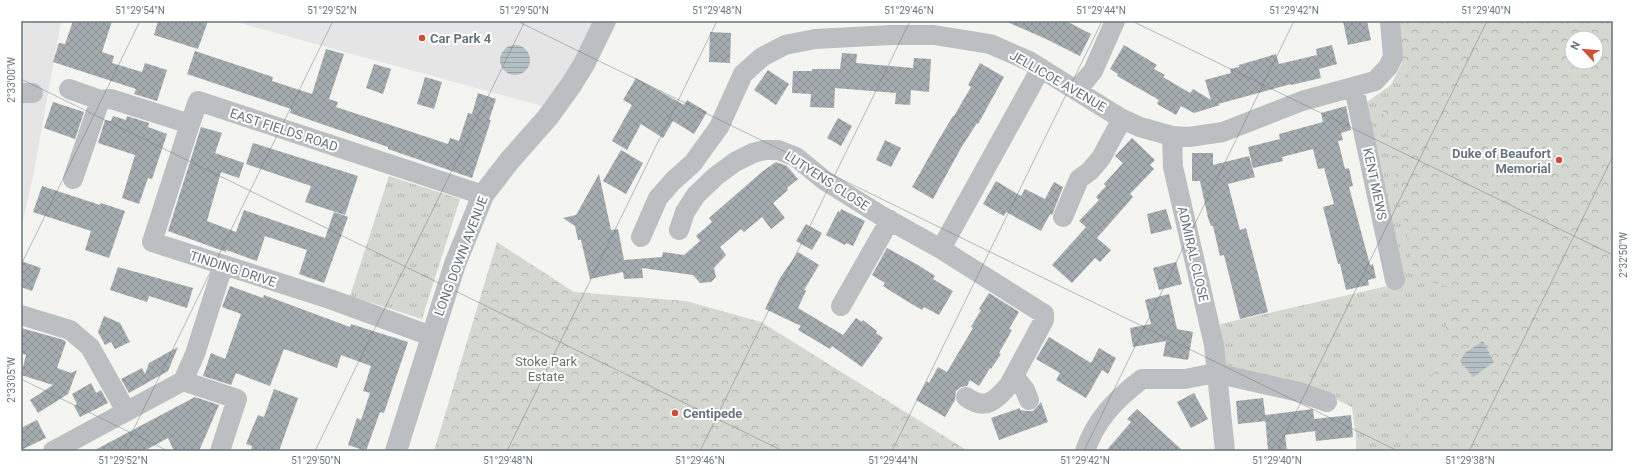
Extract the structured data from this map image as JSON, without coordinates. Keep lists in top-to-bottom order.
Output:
{
  "streets": {
    "street": [
      "JELLICOE AVENUE",
      "EAST FIELDS ROAD",
      "LUTYENS CLOSE",
      "KENT MEWS",
      "ADMIRAL CLOSE",
      "LONG DOWN AVENUE",
      "TINDING DRIVE"
    ]
  },
  "crossings": [
    ["JELLICOE AVENUE", "KENT MEWS"],
    ["JELLICOE AVENUE", "ADMIRAL CLOSE"],
    ["EAST FIELDS ROAD", "LONG DOWN AVENUE"],
    ["EAST FIELDS ROAD", "TINDING DRIVE"],
    ["LONG DOWN AVENUE", "TINDING DRIVE"]
  ],
  "parks": ["Stoke Park Estate"],
  "places": ["Car Park 4", "Duke of Beaufort Memorial", "Centipede"],
  "north": "top left",
  "coordinates": [
    "51°29'54\"N",
    "51°29'52\"N",
    "51°29'50\"N",
    "51°29'48\"N",
    "51°29'46\"N",
    "51°29'44\"N",
    "51°29'42\"N",
    "51°29'40\"N",
    "2°33'00\"W",
    "2°32'50\"W",
    "2°33'05\"W",
    "51°29'38\"N"
  ]
}
